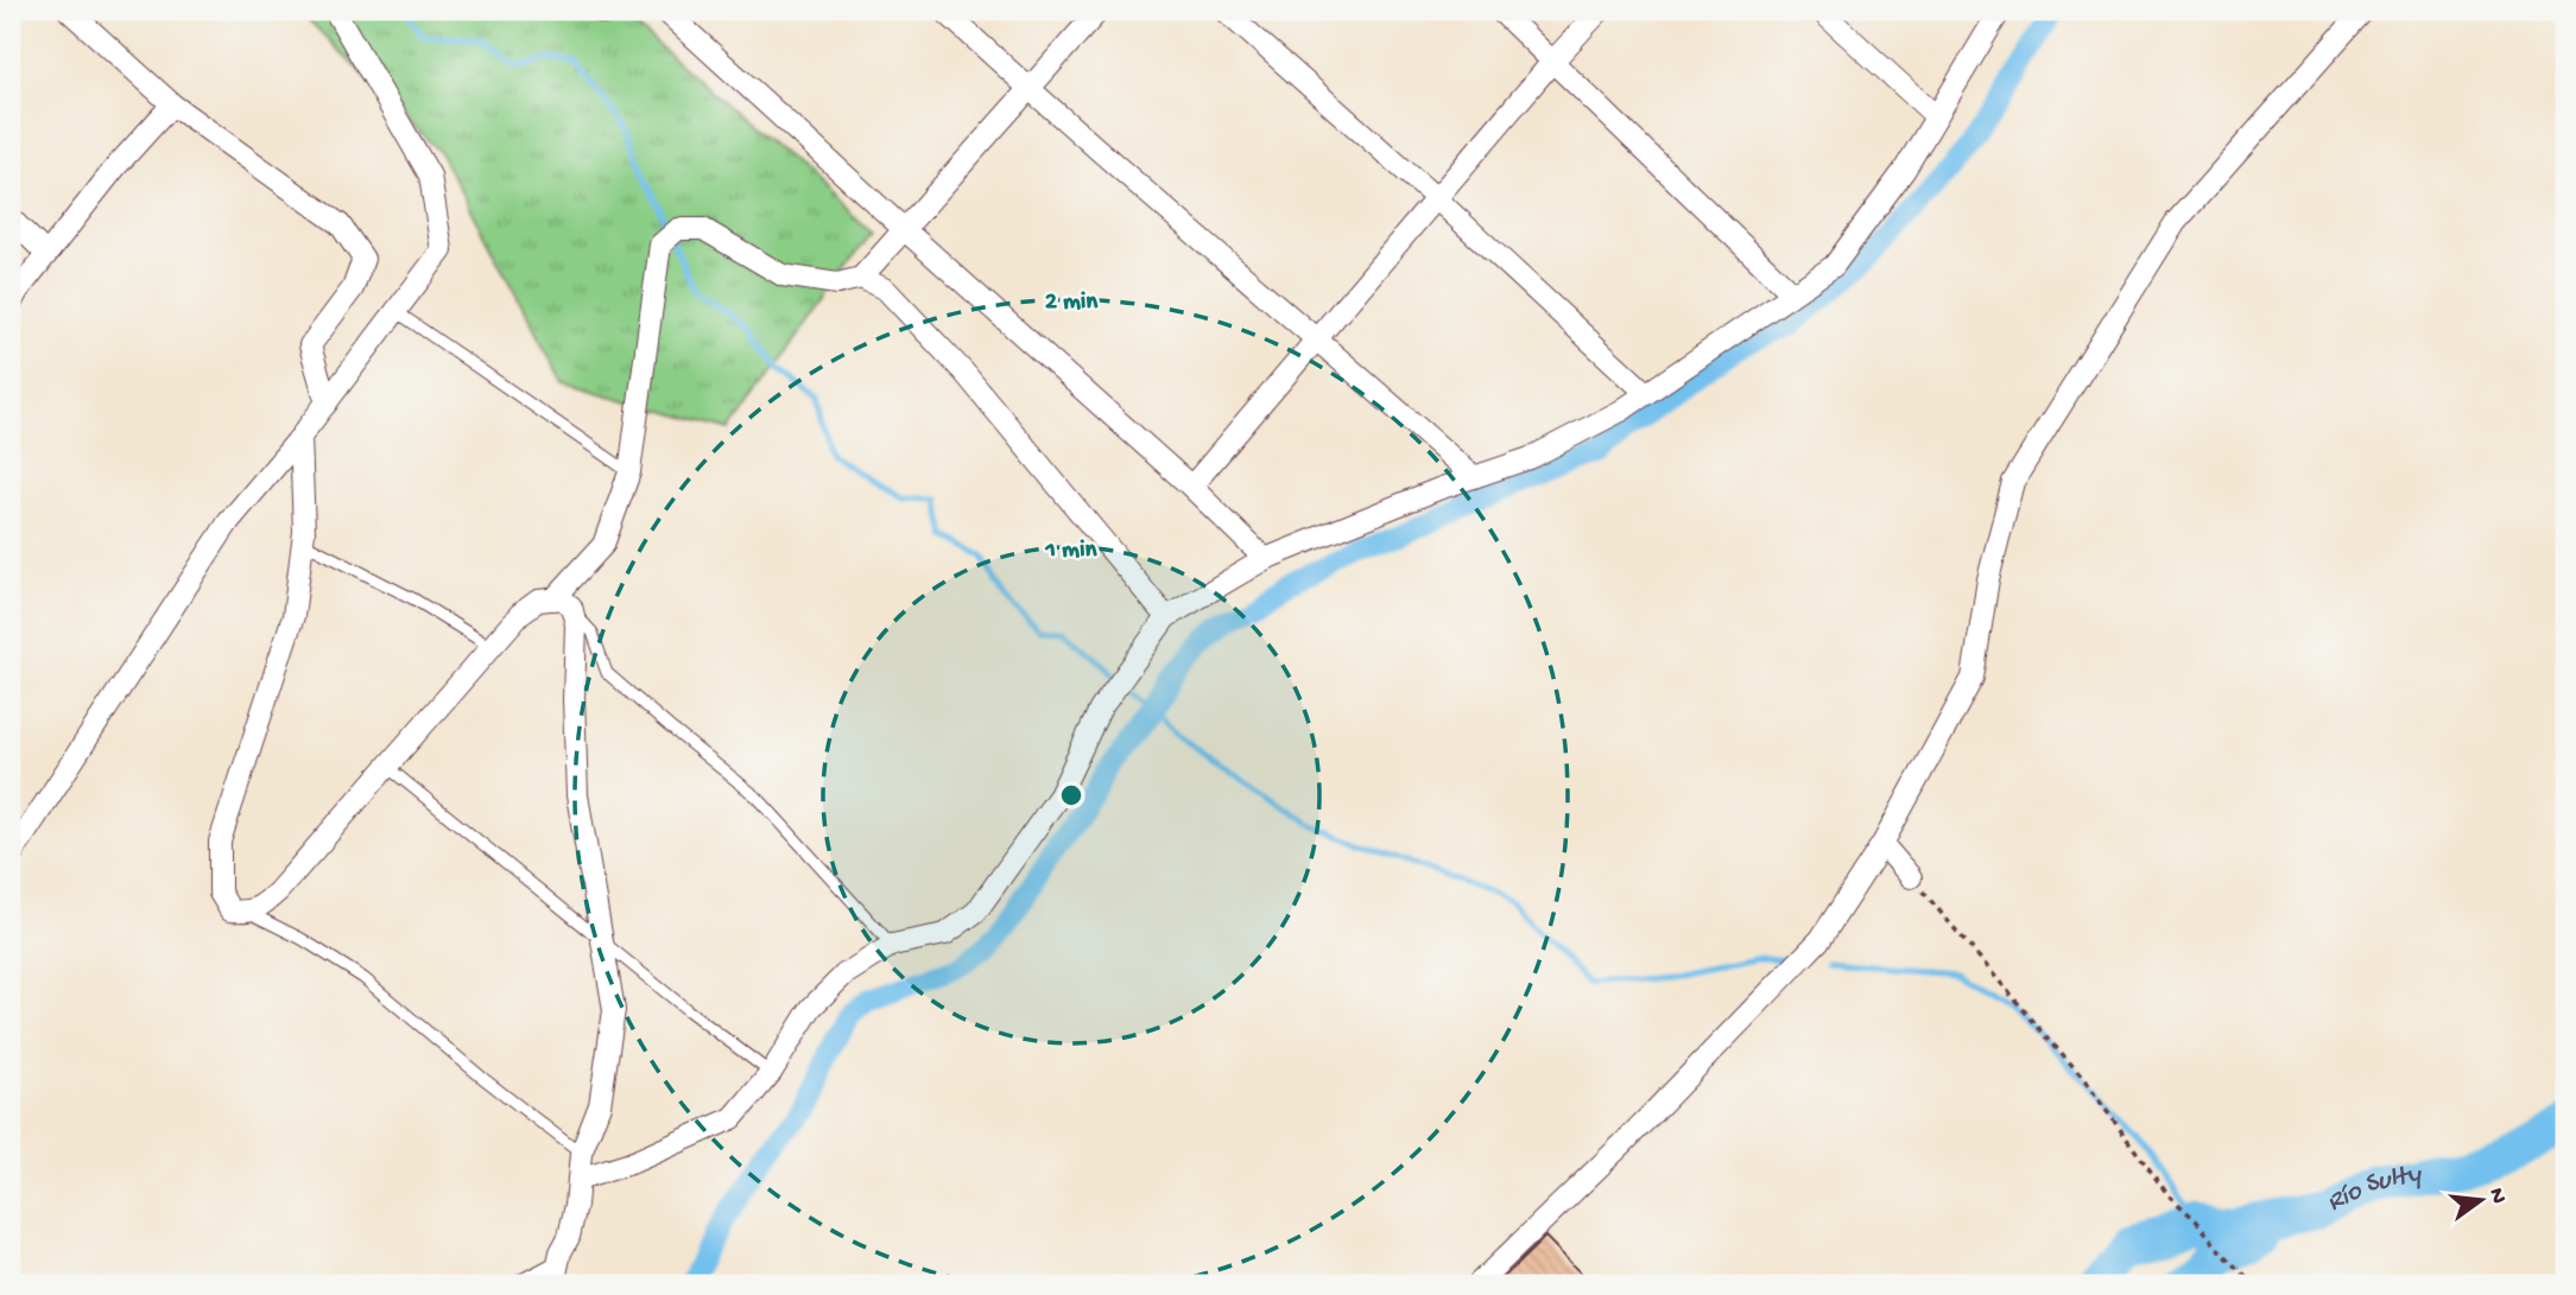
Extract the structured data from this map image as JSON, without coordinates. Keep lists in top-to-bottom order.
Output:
{
  "water": ["Río Sulty"],
  "north": "right",
  "rings": ["2 min", "1 min"]
}
